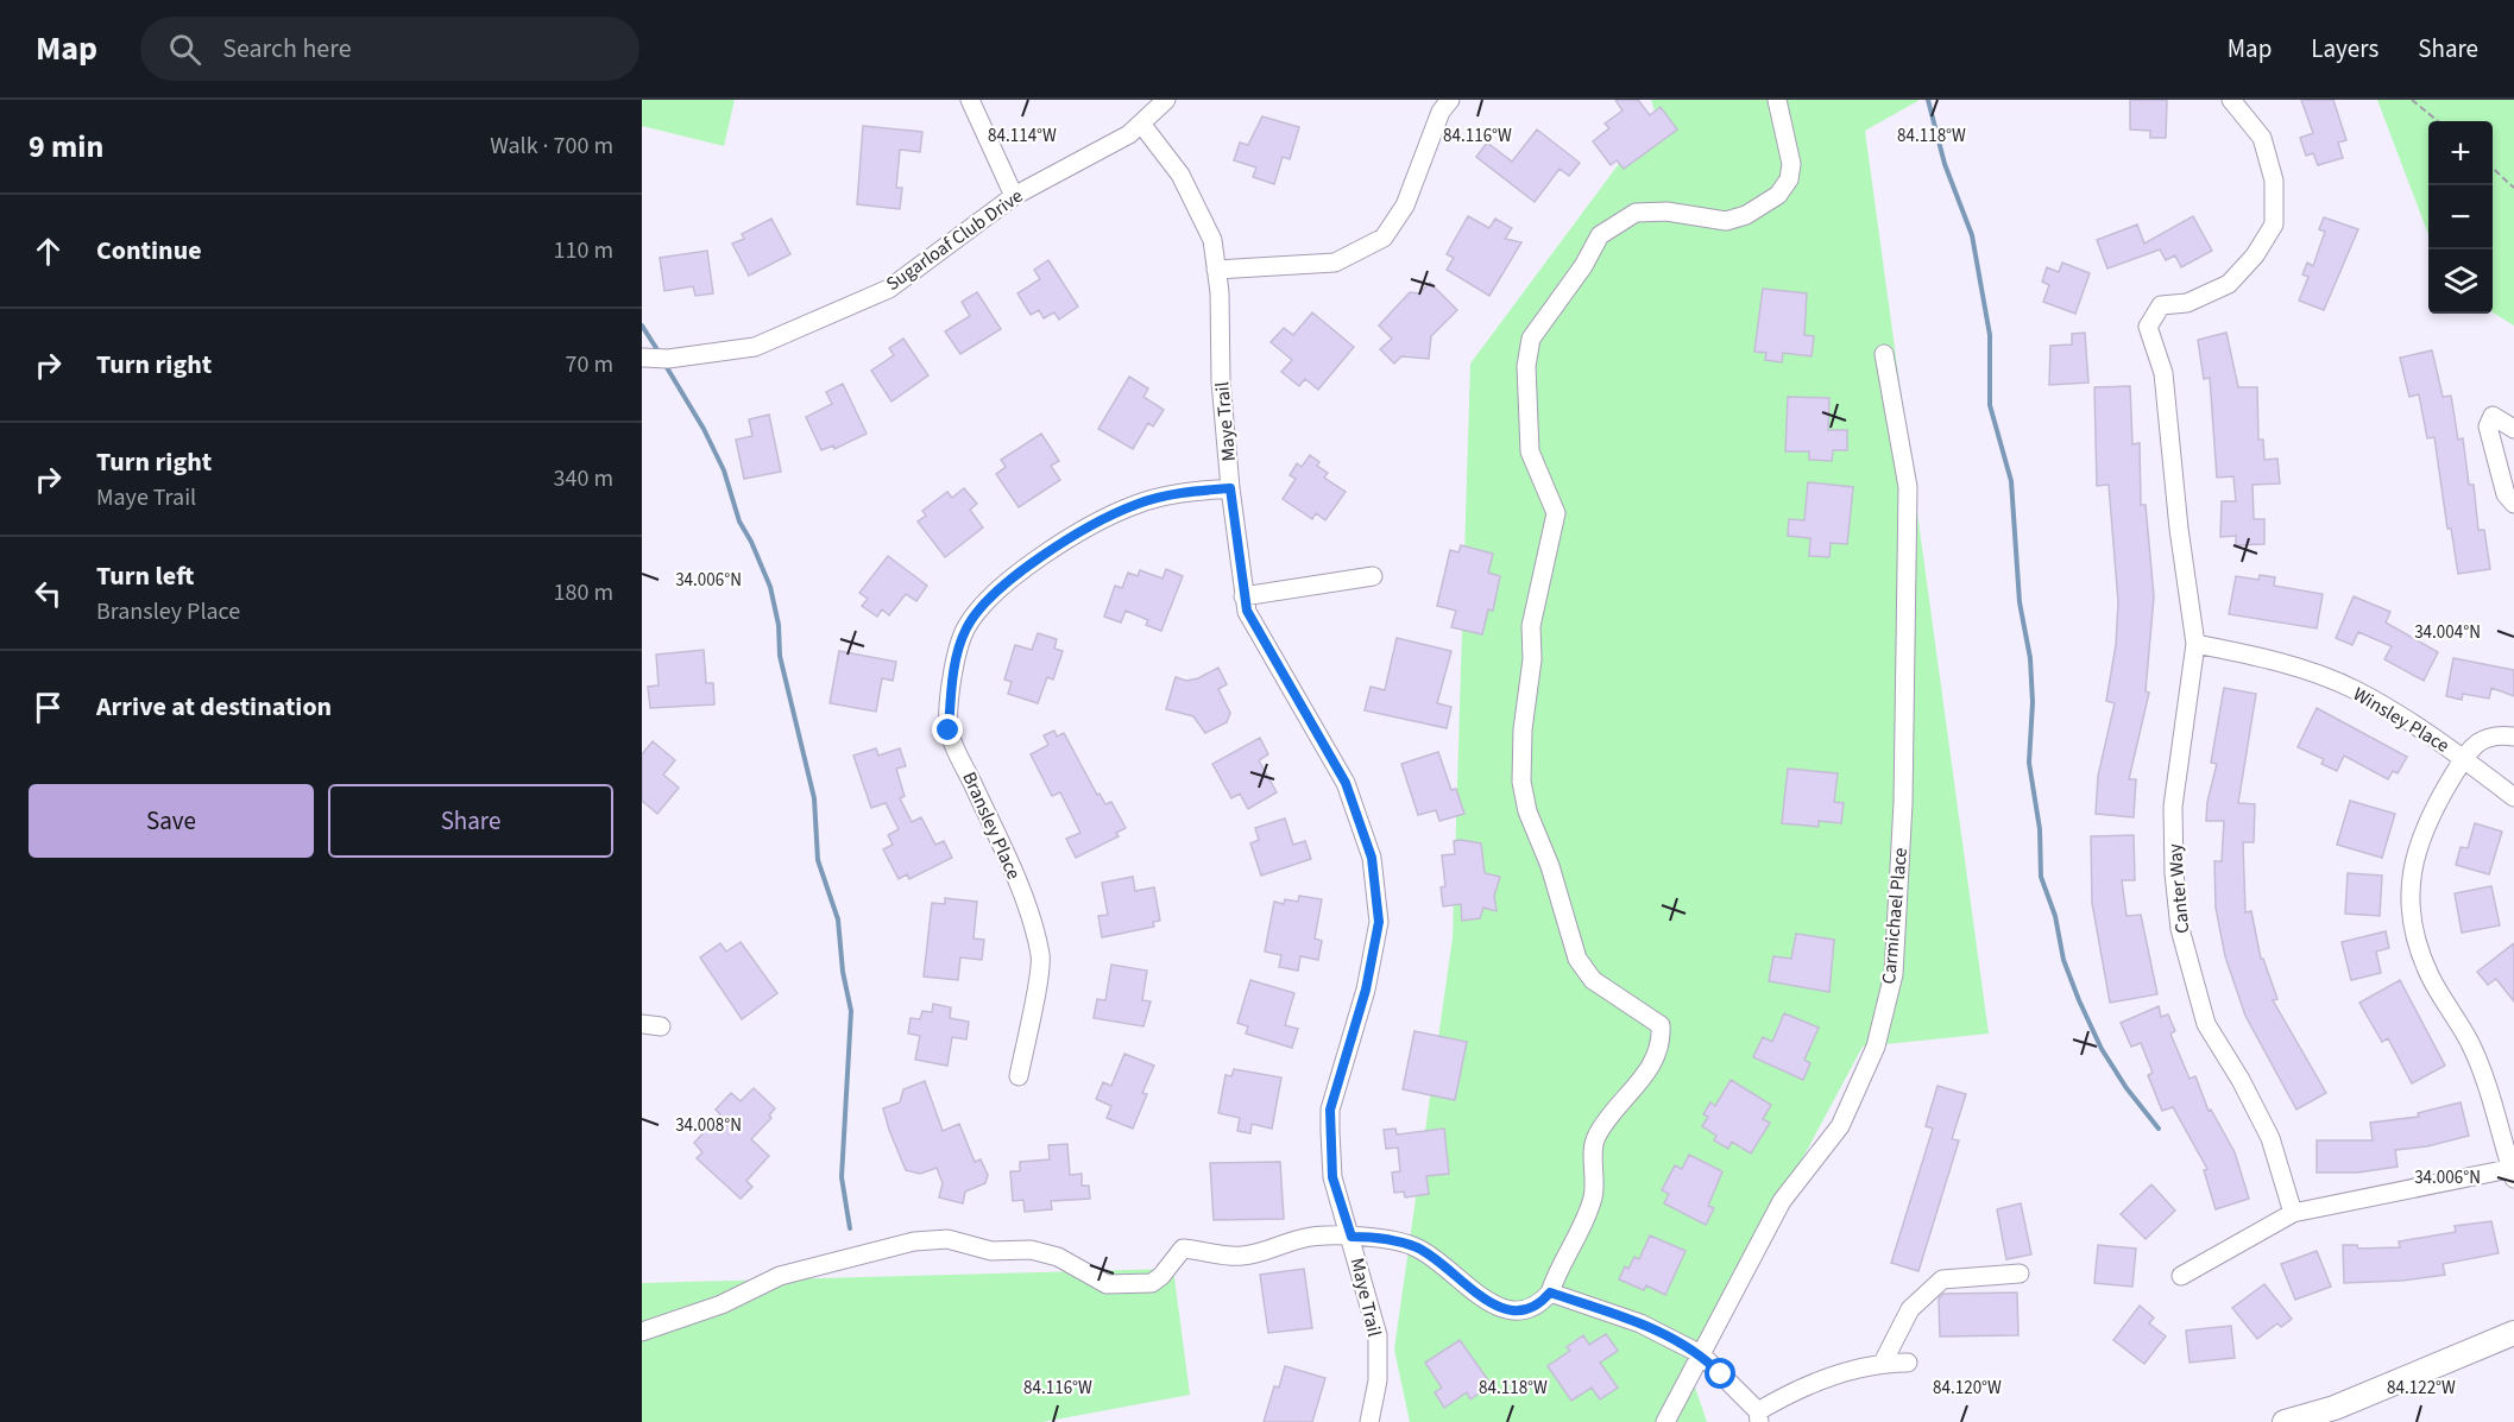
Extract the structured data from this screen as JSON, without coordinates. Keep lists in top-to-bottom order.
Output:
{
  "streets": {
    "street": [
      "Sugarloaf Club Drive",
      "Maye Trail",
      "Winsley Place",
      "Bransley Place",
      "Canter Way",
      "Carmichael Place"
    ]
  },
  "crossings": [
    ["Sugarloaf Club Drive", "Maye Trail"],
    ["Maye Trail", "Bransley Place"],
    ["Winsley Place", "Canter Way"]
  ],
  "page": {
    "header": "Map",
    "search": "Search here",
    "nav": ["Map", "Layers", "Share"],
    "heading": ["9 min", "Walk · 700 m"],
    "map_buttons": ["+", "−"],
    "list": [
      ["Continue", "110 m"],
      ["Turn right", "70 m"],
      ["Turn right", "Maye Trail", "340 m"],
      ["Turn left", "Bransley Place", "180 m"],
      "Arrive at destination"
    ],
    "buttons": ["Save", "Share"]
  },
  "coordinates": [
    "84.114°W",
    "84.116°W",
    "84.118°W",
    "34.006°N",
    "34.004°N",
    "34.008°N",
    "84.120°W",
    "84.122°W"
  ]
}
